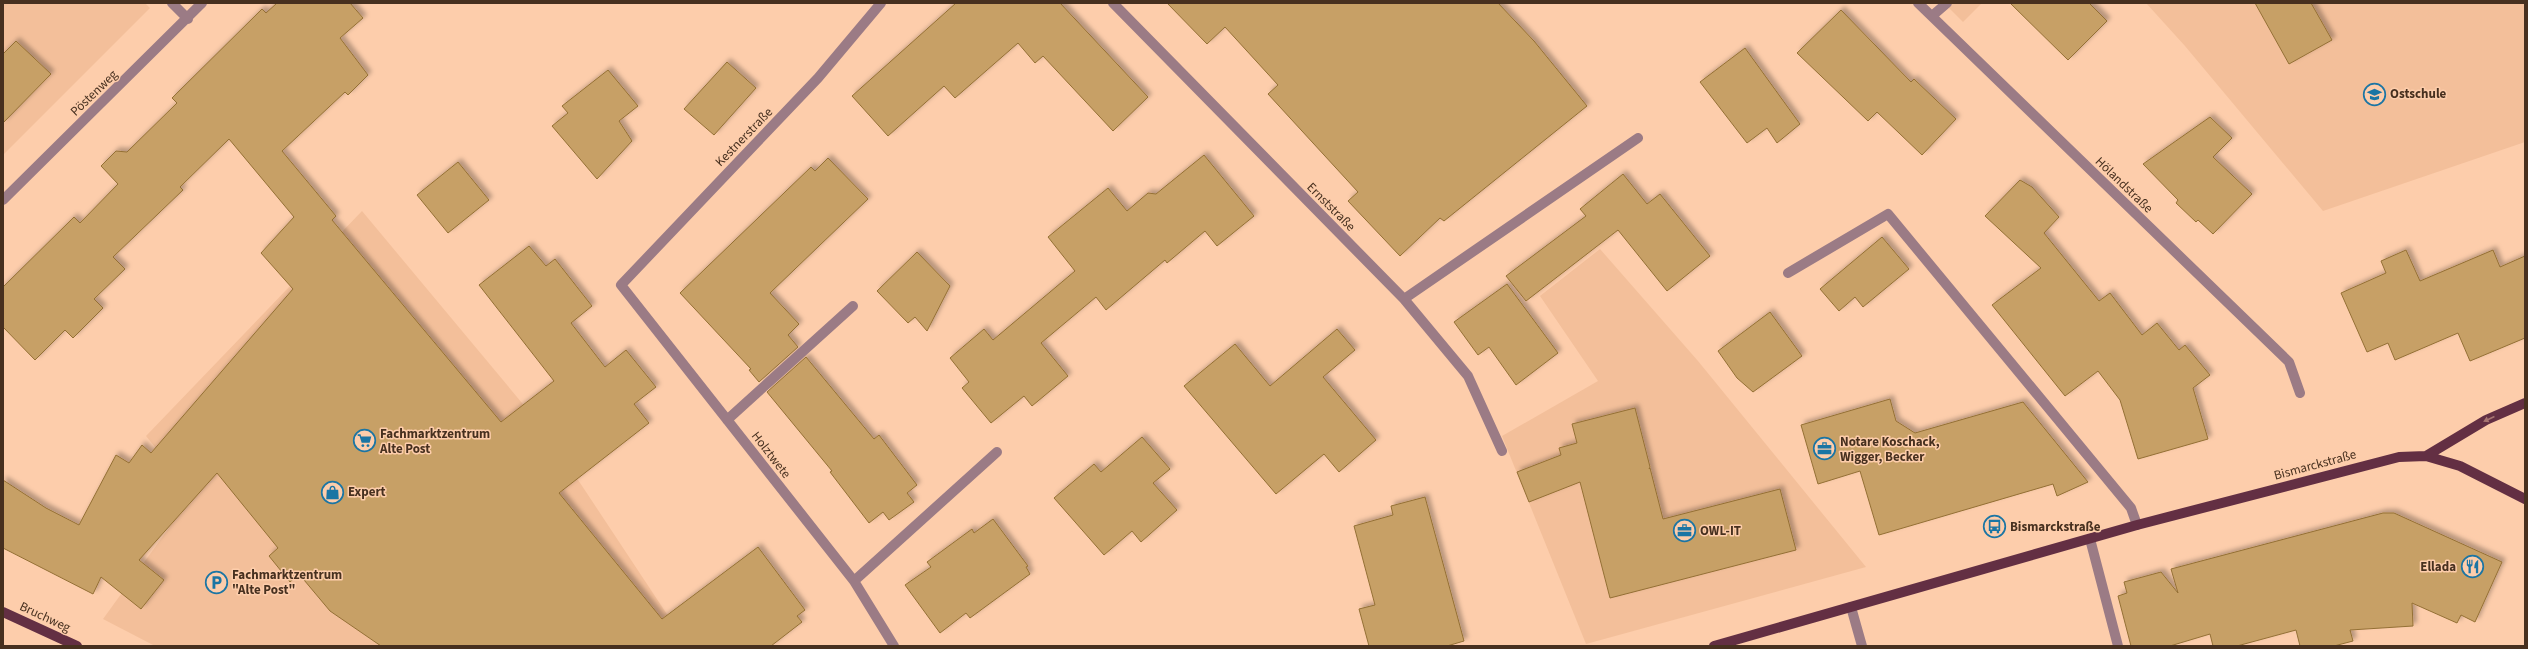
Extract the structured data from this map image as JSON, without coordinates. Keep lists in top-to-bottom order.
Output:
{
  "streets": {
    "main road": ["Bismarckstraße", "Bruchweg"],
    "street": [
      "Pöstenweg",
      "Kestnerstraße",
      "Hölandstraße",
      "Ernststraße",
      "Holztwete"
    ]
  },
  "crossings": [
    ["Kestnerstraße", "Holztwete"]
  ],
  "places": {
    "school or university": ["Ostschule"],
    "supermarket": ["Fachmarktzentrum Alte Post"],
    "office": ["Notare Koschack, Wigger, Becker", "OWL-IT"],
    "shop": ["Expert"],
    "bus stop": ["Bismarckstraße"],
    "restaurant": ["Ellada"],
    "parking": ["Fachmarktzentrum \"Alte Post\""]
  }
}
